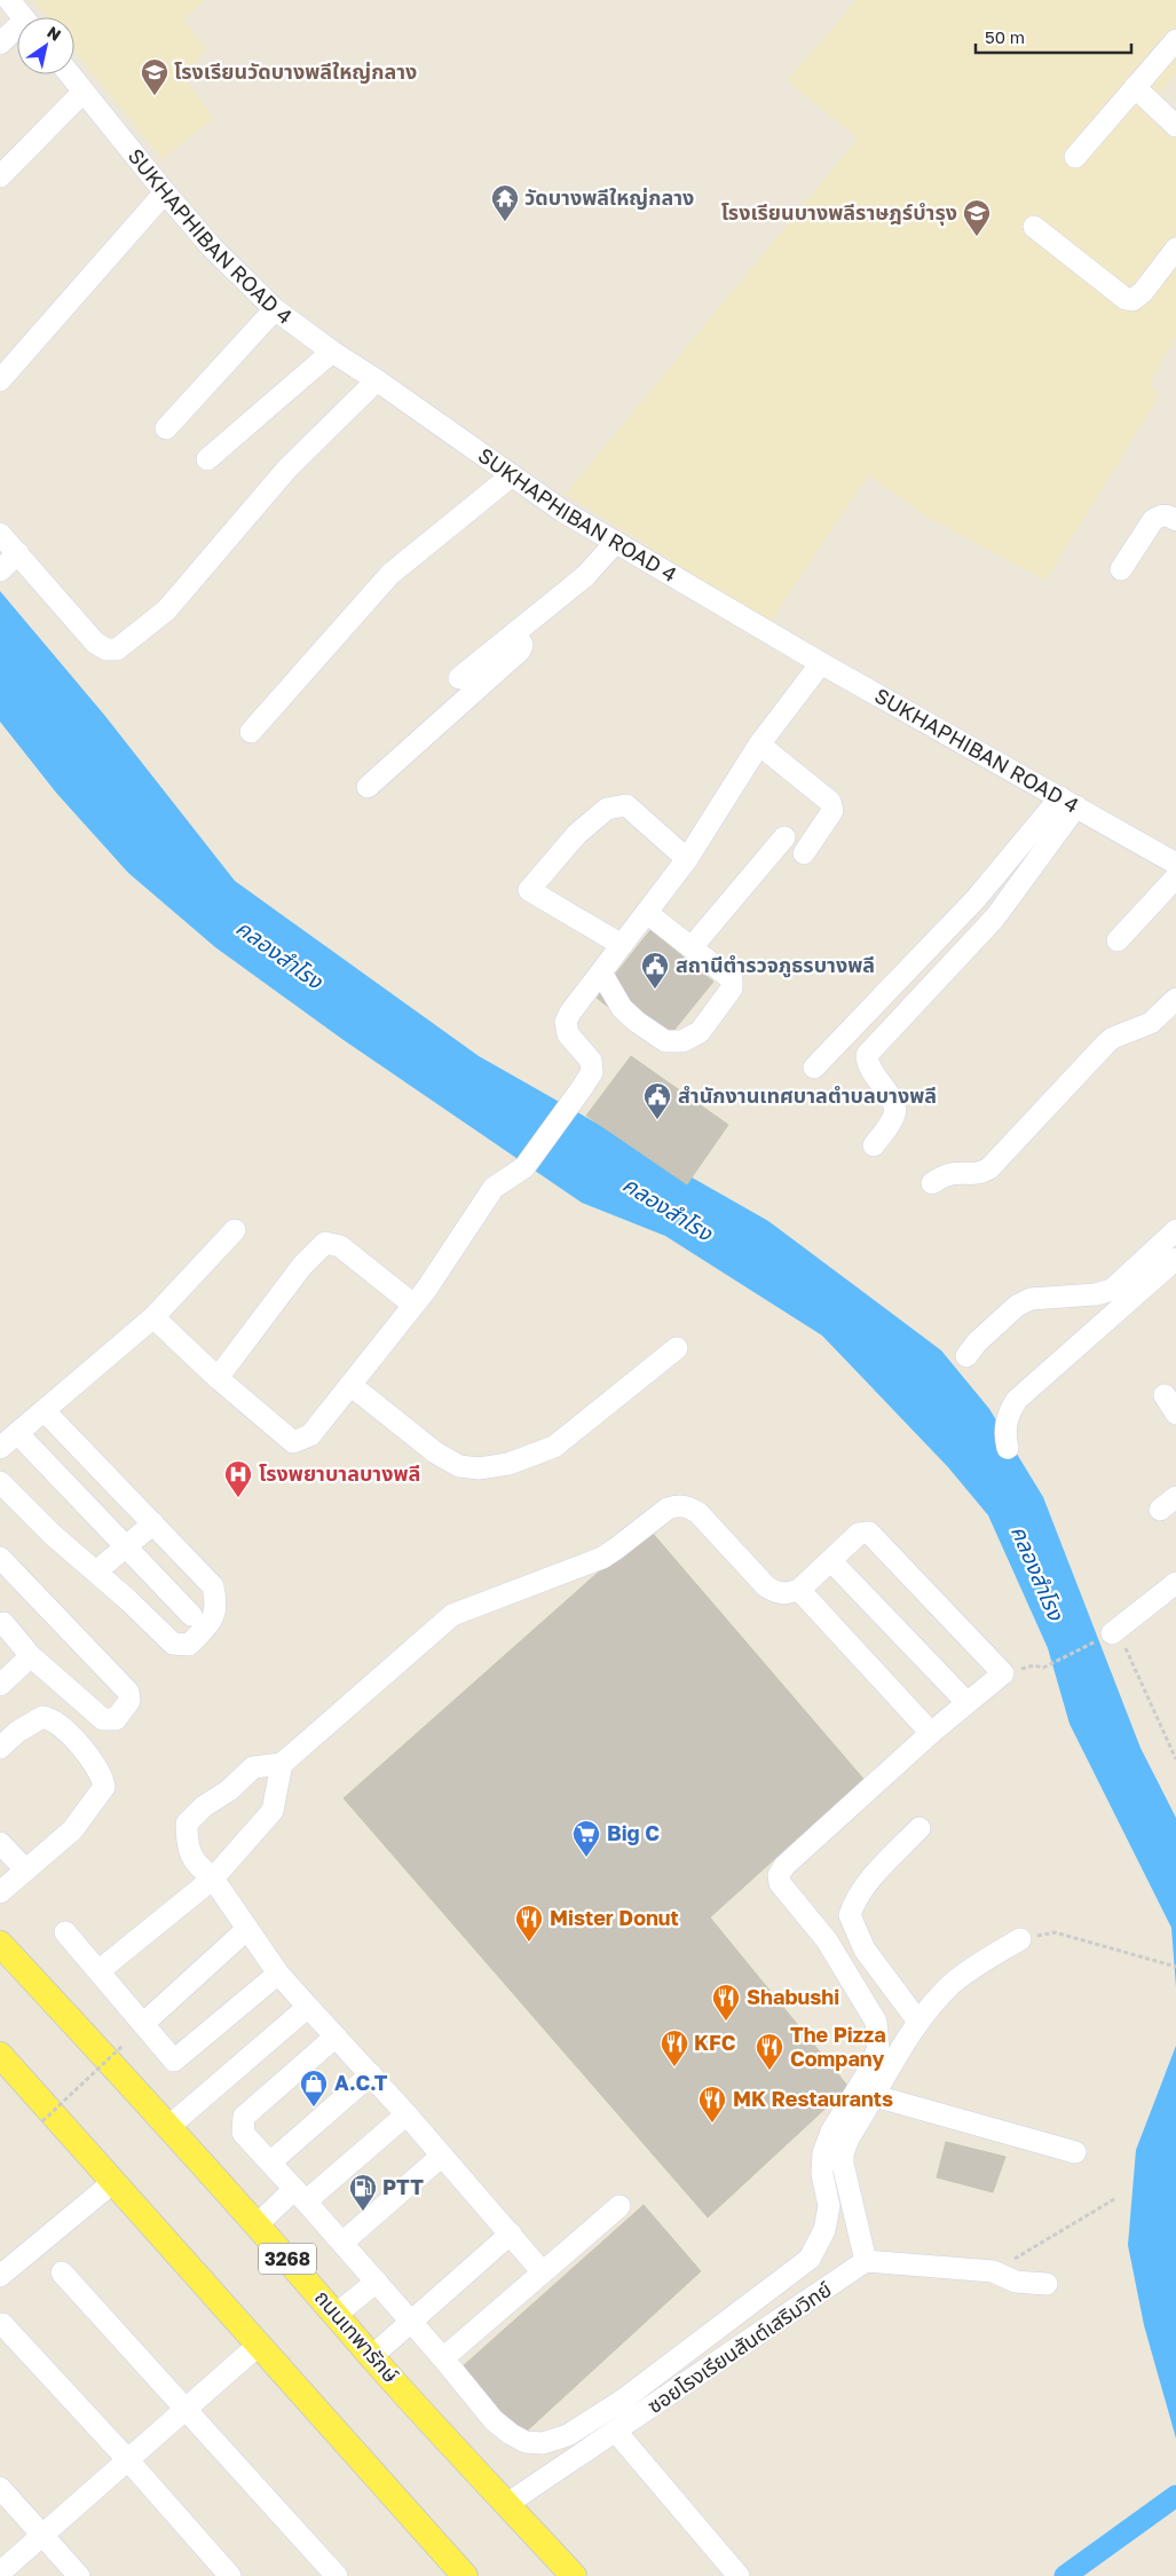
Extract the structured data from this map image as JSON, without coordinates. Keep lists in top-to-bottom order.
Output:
{
  "streets": {
    "main road": ["3268", "ถนนเทพารักษ์"],
    "street": ["SUKHAPHIBAN ROAD 4", "ซอยโรงเรียนสันต์เสริมวิทย์"]
  },
  "crossings": [
    ["ถนนเทพารักษ์", "ซอยโรงเรียนสันต์เสริมวิทย์"]
  ],
  "water": ["คลองสำโรง"],
  "places": {
    "school or university": ["โรงเรียนวัดบางพลีใหญ่กลาง", "โรงเรียนบางพลีราษฎร์บำรุง"],
    "temple": ["วัดบางพลีใหญ่กลาง"],
    "public building": ["สถานีตำรวจภูธรบางพลี", "สำนักงานเทศบาลตำบลบางพลี"],
    "hospital": ["โรงพยาบาลบางพลี"],
    "supermarket": ["Big C"],
    "restaurant": [
      "Mister Donut",
      "Shabushi",
      "KFC",
      "The Pizza Company",
      "MK Restaurants"
    ],
    "shop": ["A.C.T"],
    "fuel station": ["PTT"]
  },
  "scale_bar": "50 m",
  "north": "top right"
}
